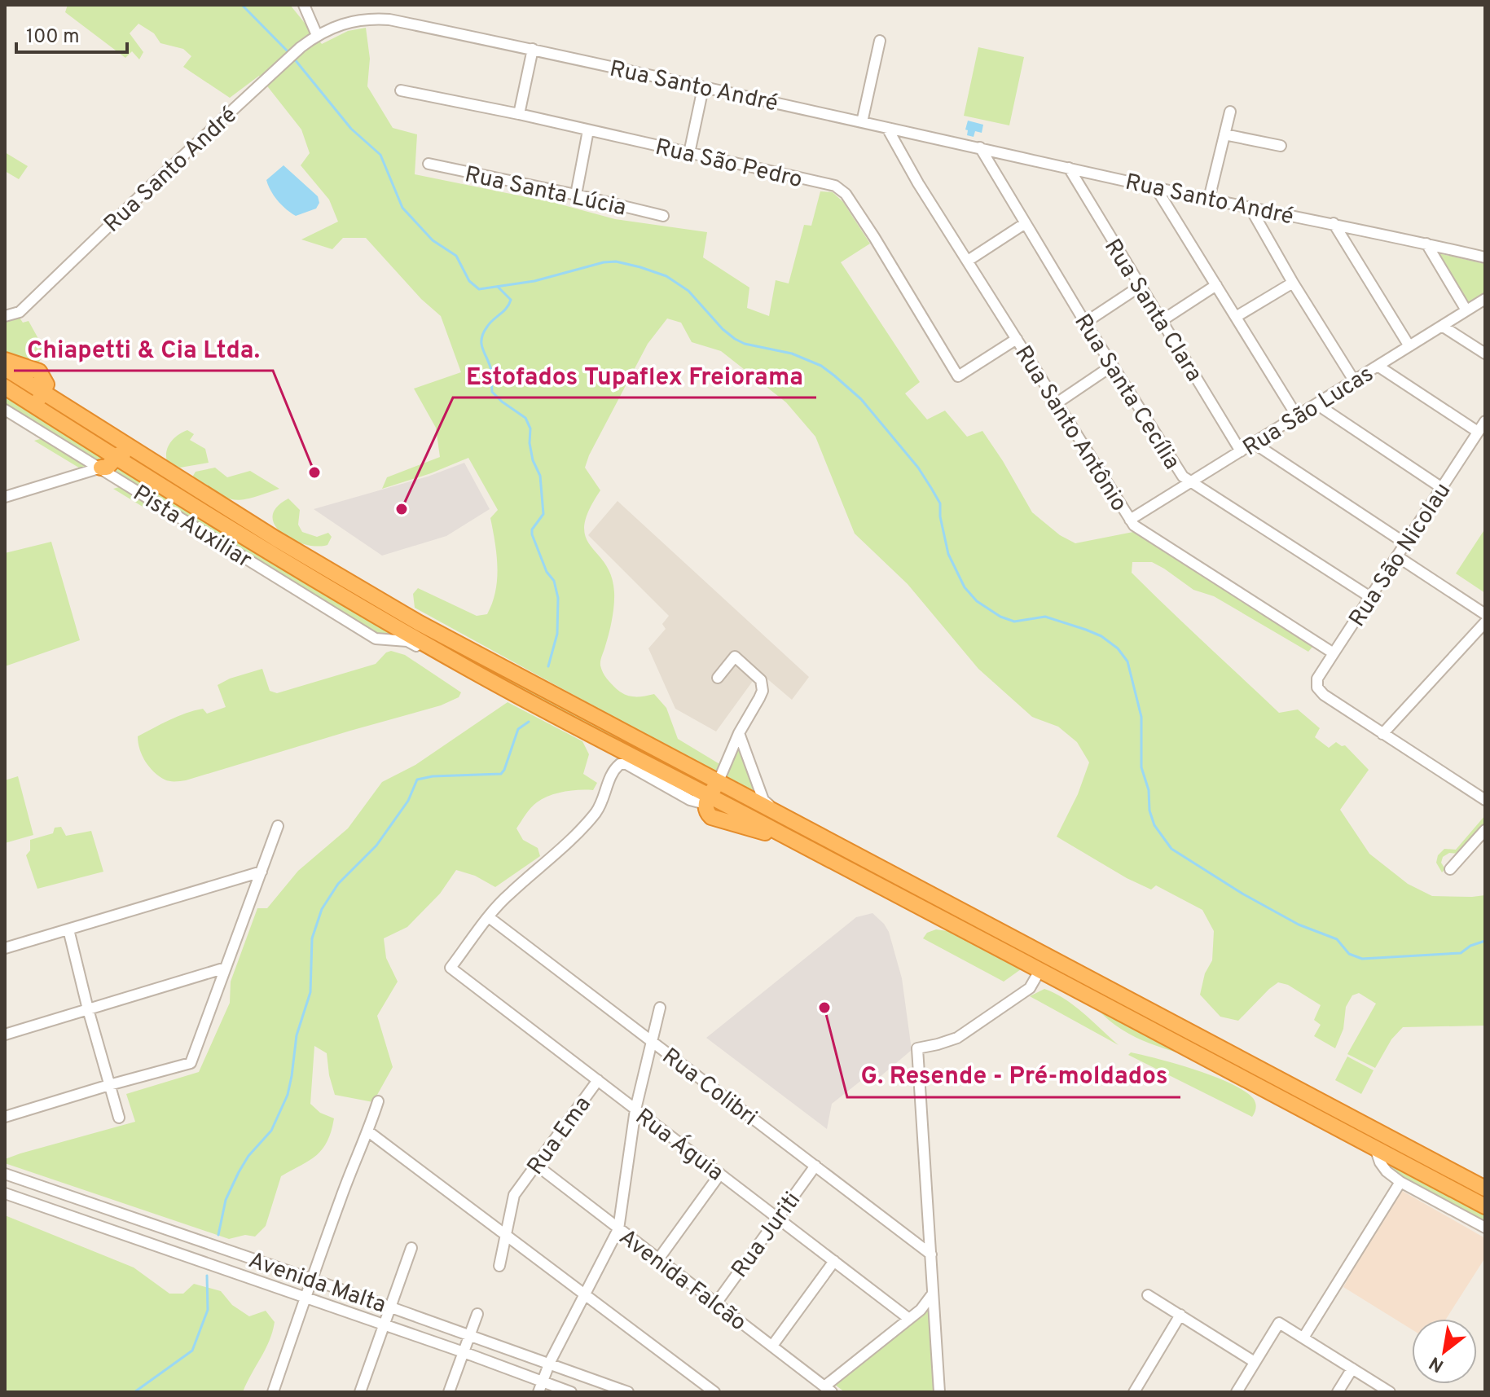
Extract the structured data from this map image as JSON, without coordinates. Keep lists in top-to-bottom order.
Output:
{
  "streets": {
    "street": [
      "Rua Santo André",
      "Rua São Pedro",
      "Rua Santa Lúcia",
      "Rua Santa Clara",
      "Rua Santa Cecília",
      "Rua São Lucas",
      "Rua Santo Antônio",
      "Pista Auxiliar",
      "Rua São Nicolau",
      "Rua Colibri",
      "Rua Ema",
      "Rua Águia",
      "Rua Juriti",
      "Avenida Falcão",
      "Avenida Malta"
    ]
  },
  "crossings": [
    ["Rua Santo André", "Rua Santa Clara"],
    ["Rua Santo André", "Rua Santa Cecília"],
    ["Rua Santo André", "Rua Santo Antônio"],
    ["Rua São Pedro", "Rua Santo Antônio"],
    ["Rua Santa Clara", "Rua São Lucas"],
    ["Rua Santa Cecília", "Rua São Lucas"],
    ["Rua Santa Cecília", "Rua São Nicolau"],
    ["Rua São Lucas", "Rua Santo Antônio"],
    ["Rua Santo Antônio", "Rua São Nicolau"],
    ["Rua Colibri", "Rua Águia"],
    ["Rua Colibri", "Rua Juriti"],
    ["Rua Ema", "Rua Águia"],
    ["Rua Ema", "Avenida Falcão"],
    ["Rua Águia", "Rua Juriti"],
    ["Rua Juriti", "Avenida Falcão"]
  ],
  "places": ["Chiapetti & Cia Ltda.", "Estofados Tupaflex Freiorama", "G. Resende - Pré-moldados"],
  "scale_bar": "100 m",
  "north": "bottom left"
}
